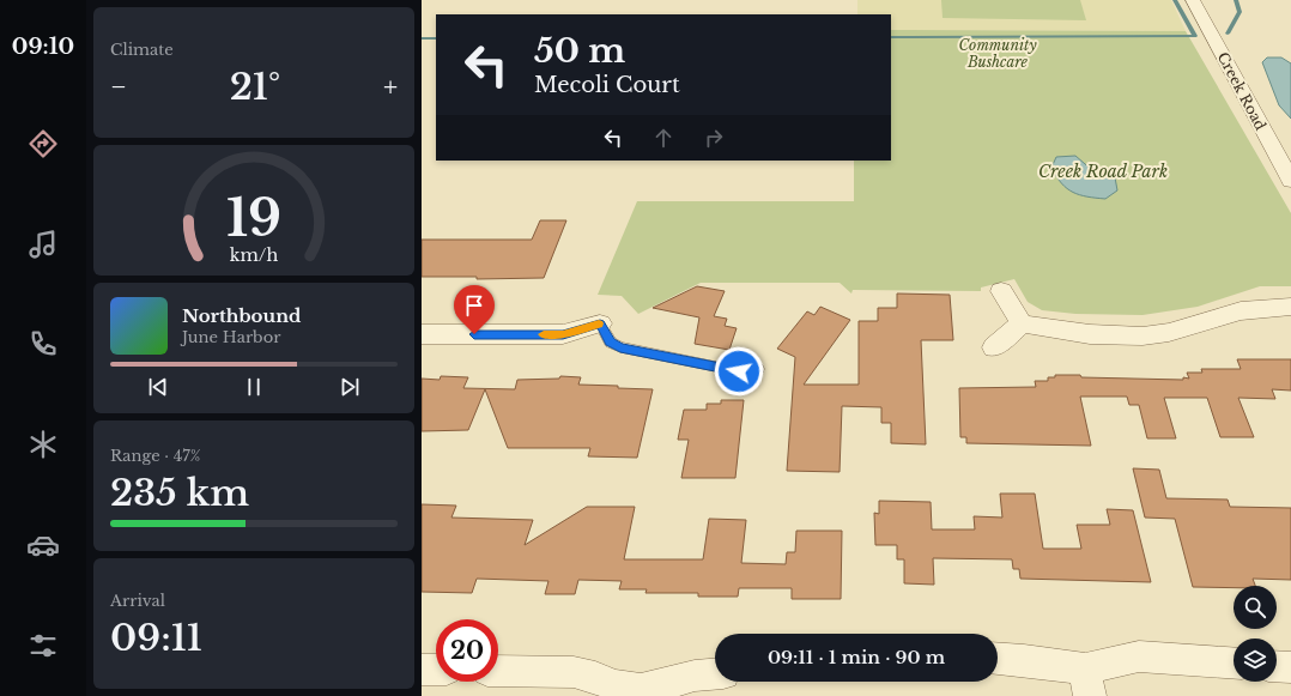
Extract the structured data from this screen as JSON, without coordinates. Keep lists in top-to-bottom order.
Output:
{
  "streets": {
    "street": ["Creek Road"]
  },
  "parks": ["Community Bushcare", "Creek Road Park"],
  "page": {
    "tabs": "09:10",
    "tile": [
      "Climate",
      ["Range · 47%", "235 km"],
      ["Arrival", "09:11"]
    ],
    "turn": ["50 m", "Mecoli Court"],
    "heat": ["−", "21°", "+"],
    "song": ["Northbound", "June Harbor"],
    "limit": "20",
    "trip": "09:11 · 1 min · 90 m",
    "gauge": ["19", "km/h"]
  }
}
